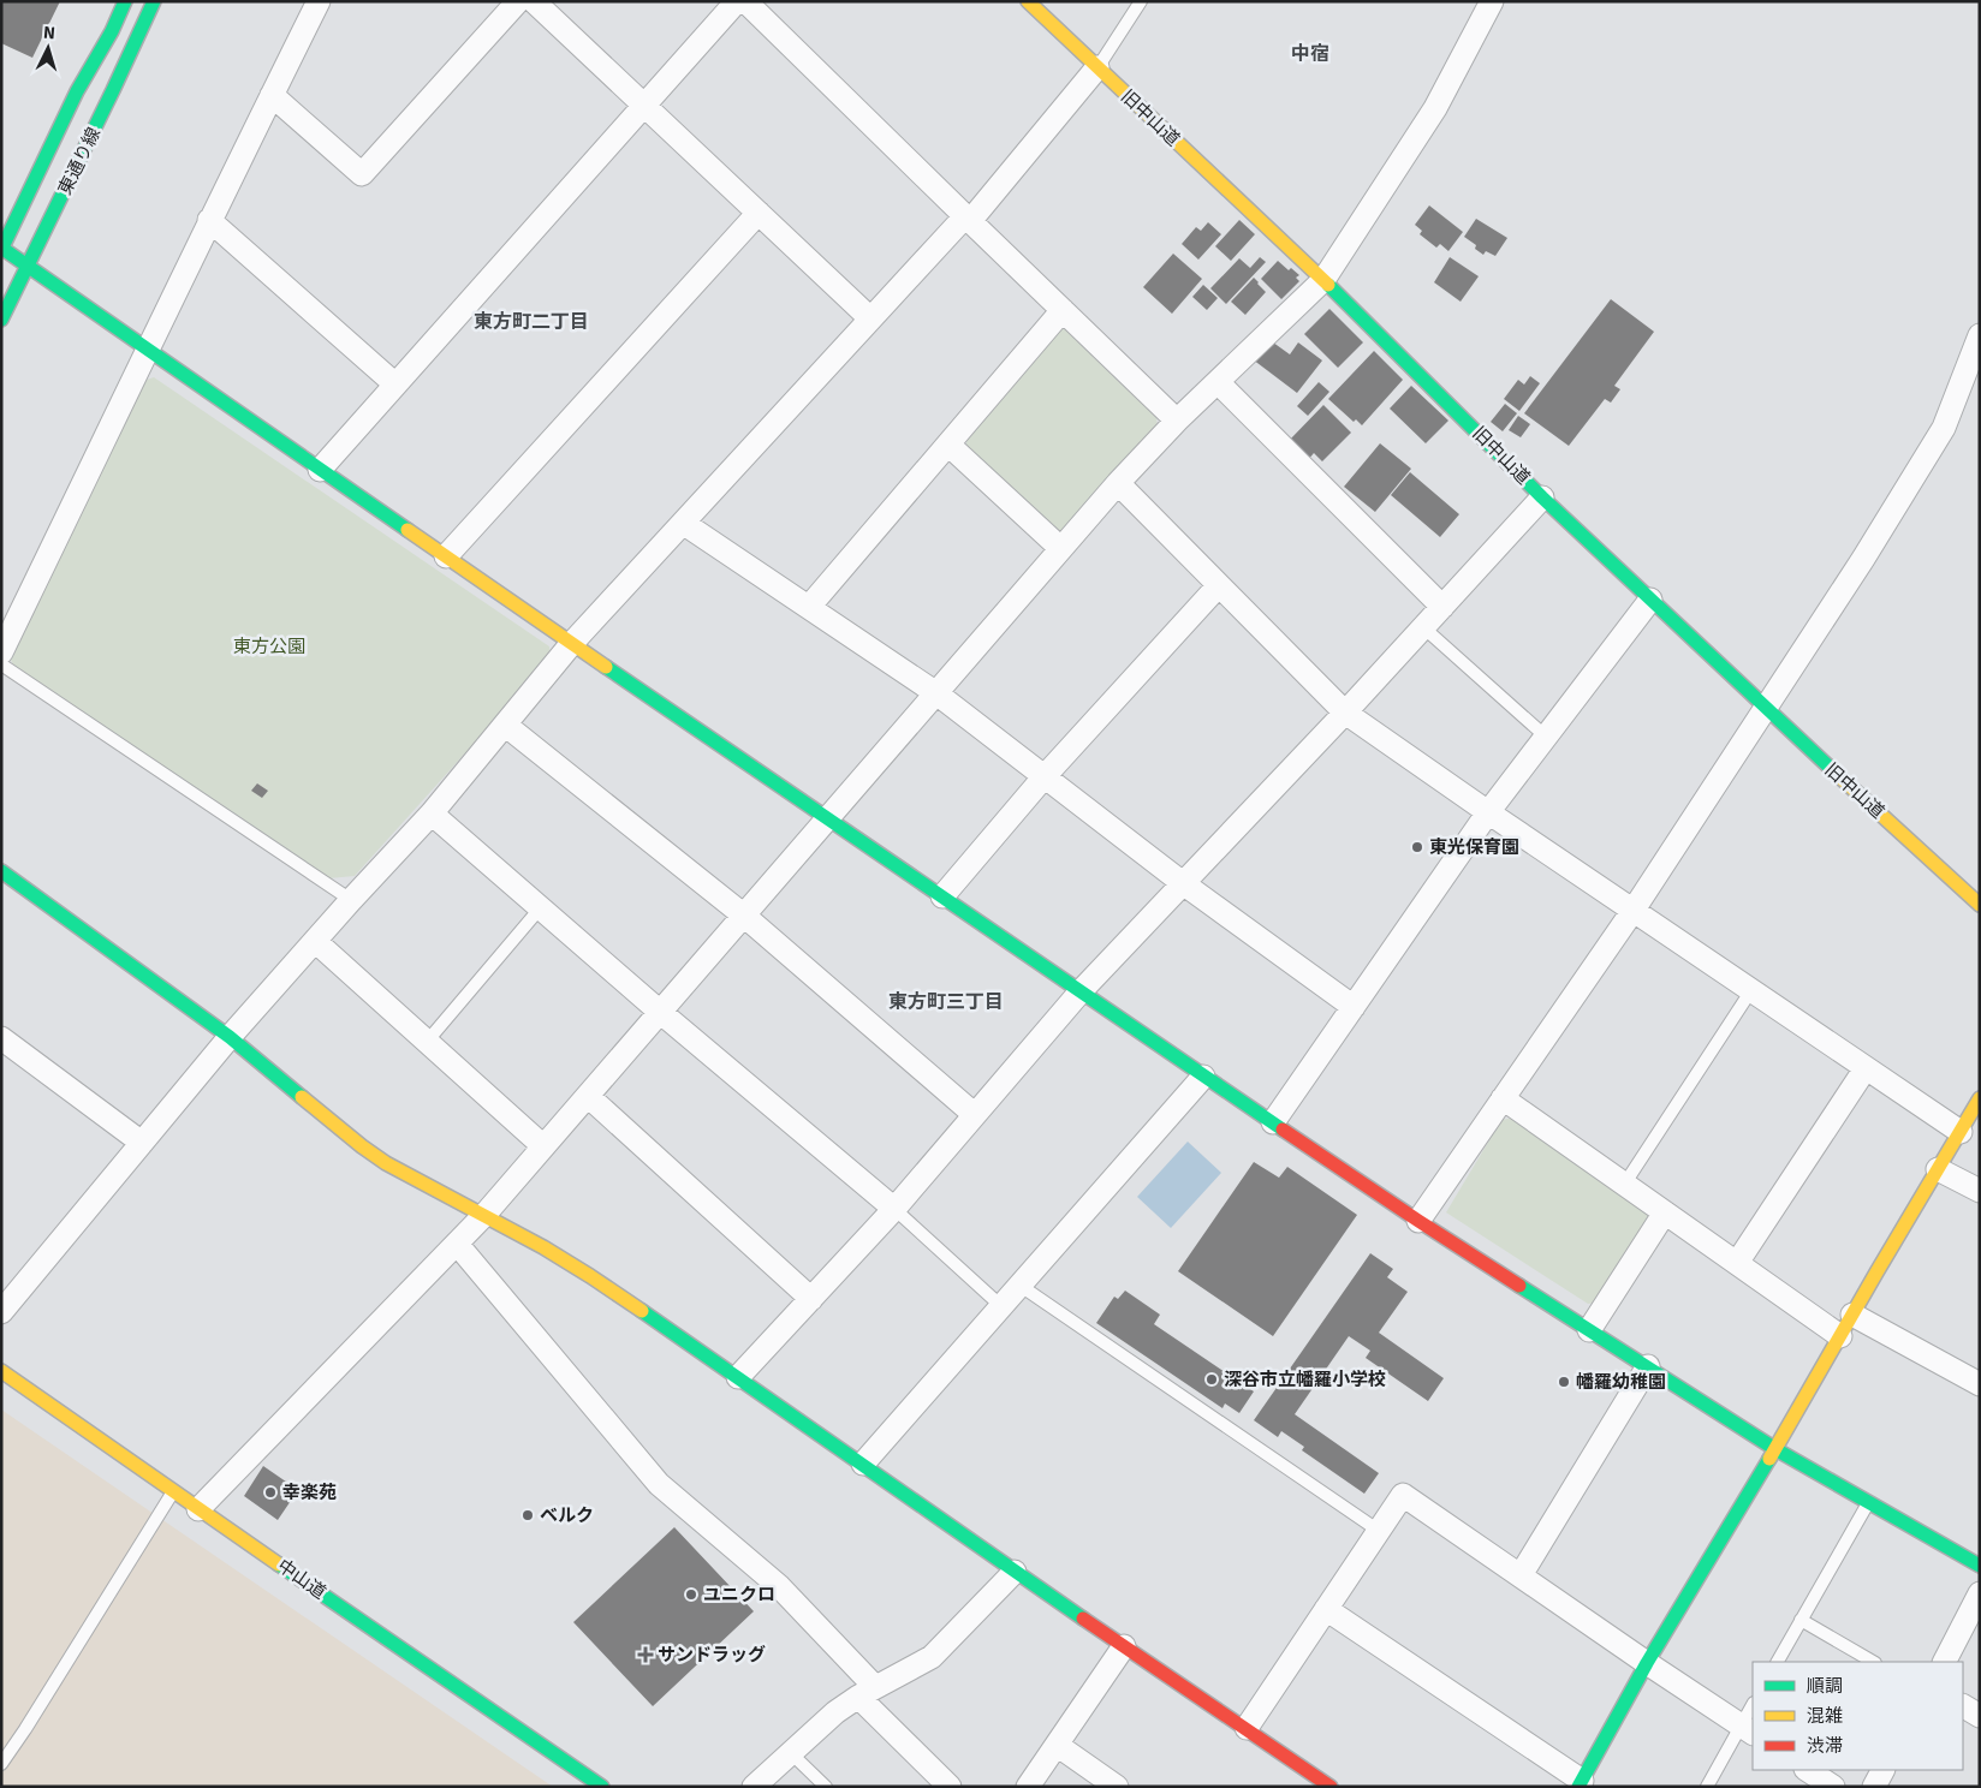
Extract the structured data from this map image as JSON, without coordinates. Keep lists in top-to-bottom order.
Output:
{
  "streets": {
    "main road": ["旧中山道", "東通り線", "中山道"]
  },
  "districts": ["中宿", "東方町二丁目", "東方町三丁目"],
  "parks": ["東方公園"],
  "places": {
    "other": [
      "東光保育園",
      "深谷市立幡羅小学校",
      "幡羅幼稚園",
      "幸楽苑",
      "ベルク",
      "ユニクロ"
    ],
    "health": ["サンドラッグ"]
  },
  "legend": ["順調", "混雑", "渋滞"],
  "north": "top"
}
